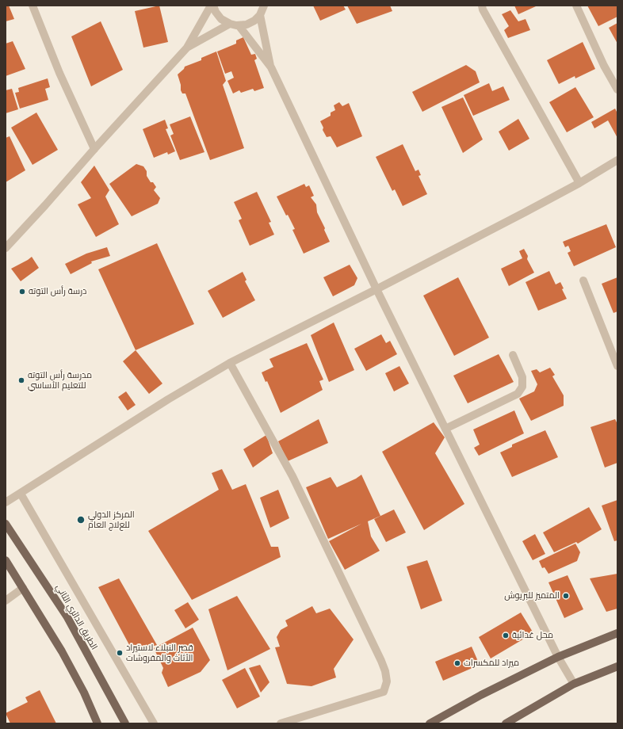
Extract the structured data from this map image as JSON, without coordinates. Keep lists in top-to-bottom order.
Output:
{
  "streets": {
    "main road": ["الطريق الدائري الثاني"]
  },
  "places": [
    "درسة رأس التوته",
    "مدرسة رأس التوته للتعليم الأساسي",
    "المركز الدولي للعﻻج العام",
    "المتميز للبريوش",
    "محل غدائية",
    "قصر النبلاء ﻻستيراد اﻷثاث والمفروشات",
    "ميراد للمكسرات"
  ]
}
